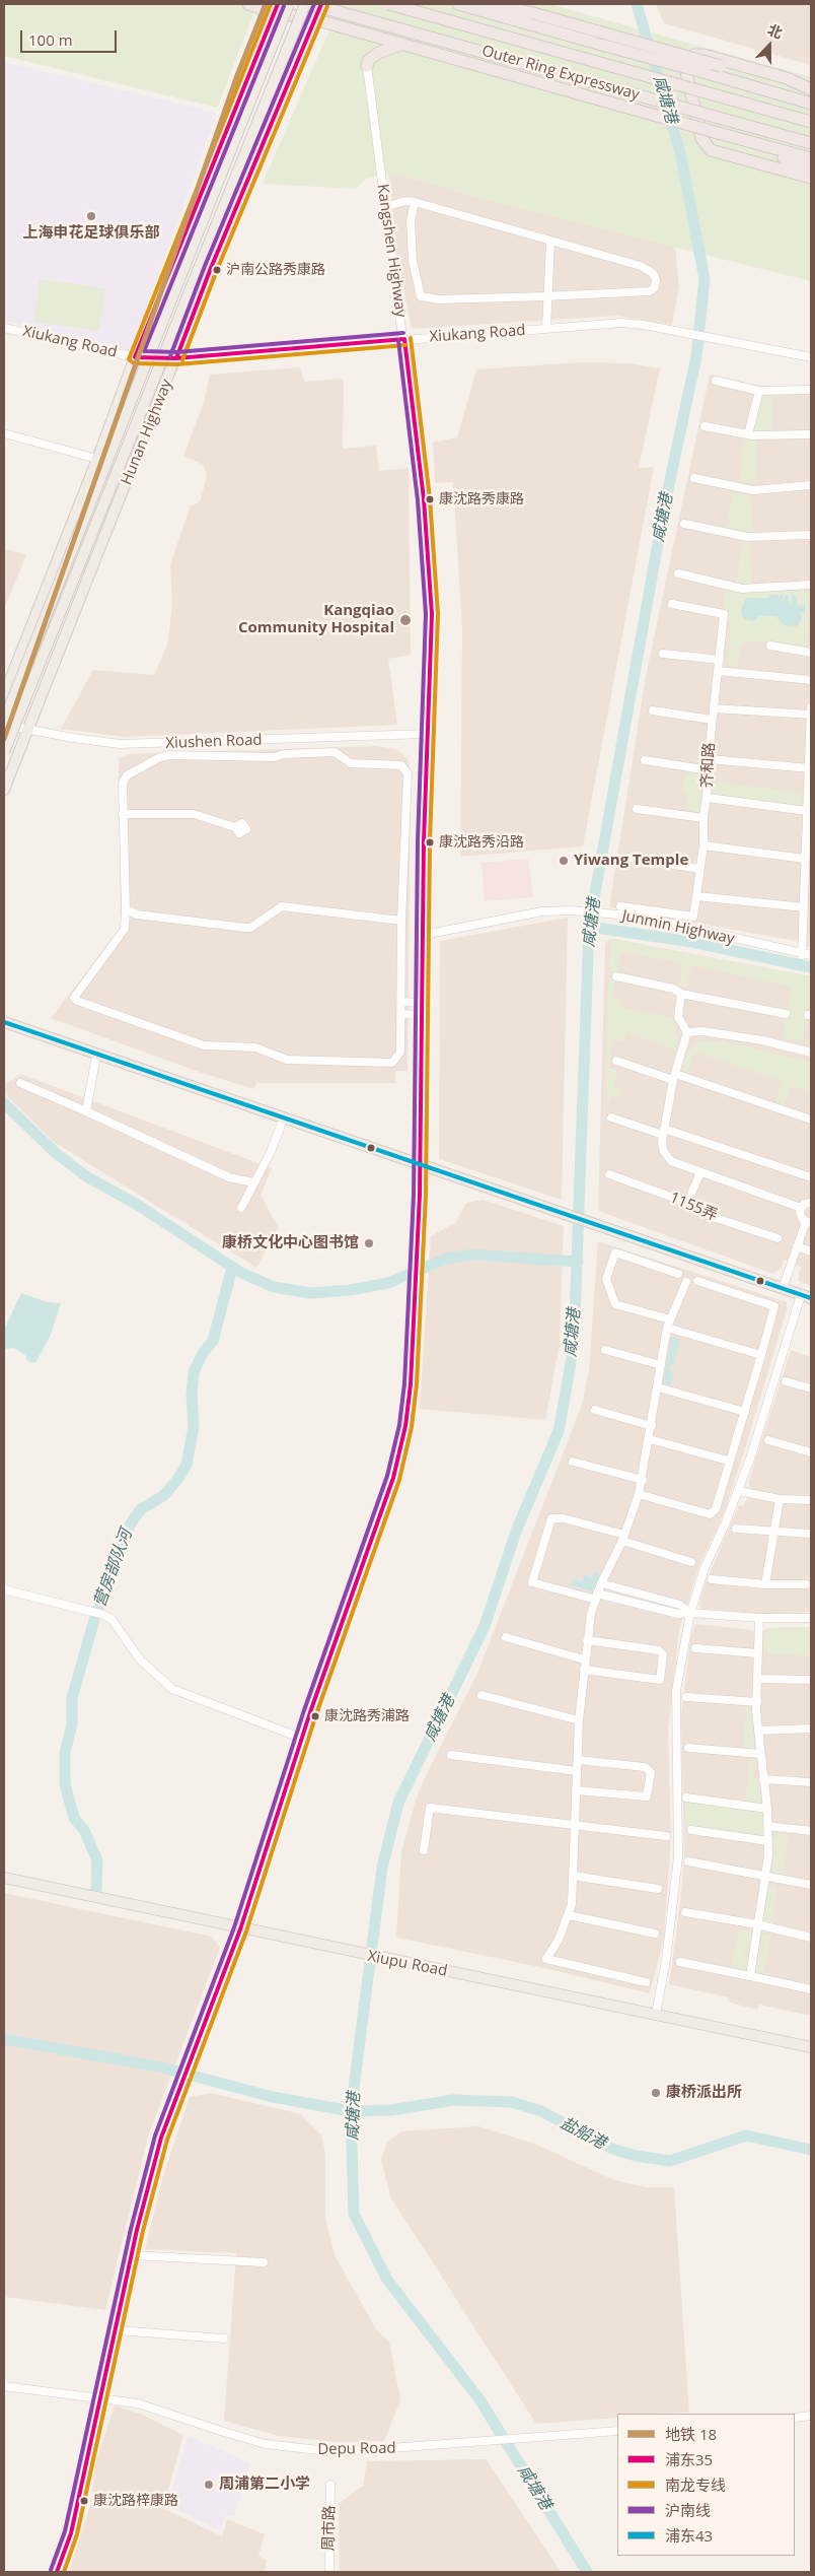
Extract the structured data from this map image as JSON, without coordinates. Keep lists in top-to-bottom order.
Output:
{
  "streets": {
    "highway": ["Outer Ring Expressway"],
    "main road": ["Hunan Highway", "Xiupu Road"],
    "street": [
      "Kangshen Highway",
      "Xiukang Road",
      "Xiushen Road",
      "齐和路",
      "Junmin Highway",
      "1155弄",
      "Depu Road",
      "周市路"
    ]
  },
  "crossings": [
    ["Kangshen Highway", "Xiukang Road"],
    ["Kangshen Highway", "Xiushen Road"],
    ["Kangshen Highway", "Junmin Highway"],
    ["Kangshen Highway", "Xiupu Road"],
    ["Kangshen Highway", "Depu Road"],
    ["Xiukang Road", "Hunan Highway"],
    ["Hunan Highway", "Xiushen Road"]
  ],
  "water": ["咸塘港", "营房部队河", "盐船港"],
  "places": [
    "上海申花足球俱乐部",
    "沪南公路秀康路",
    "康沈路秀康路",
    "Kangqiao Community Hospital",
    "康沈路秀沿路",
    "Yiwang Temple",
    "康桥文化中心图书馆",
    "康沈路秀浦路",
    "康桥派出所",
    "周浦第二小学",
    "康沈路梓康路"
  ],
  "lines": [
    "metro line 18",
    "transit line 浦东35",
    "transit line 南龙专线",
    "transit line 沪南线",
    "transit line 浦东43"
  ],
  "legend": [
    "地铁 18",
    "浦东35",
    "南龙专线",
    "沪南线",
    "浦东43"
  ],
  "scale_bar": "100 m",
  "north": "top"
}
